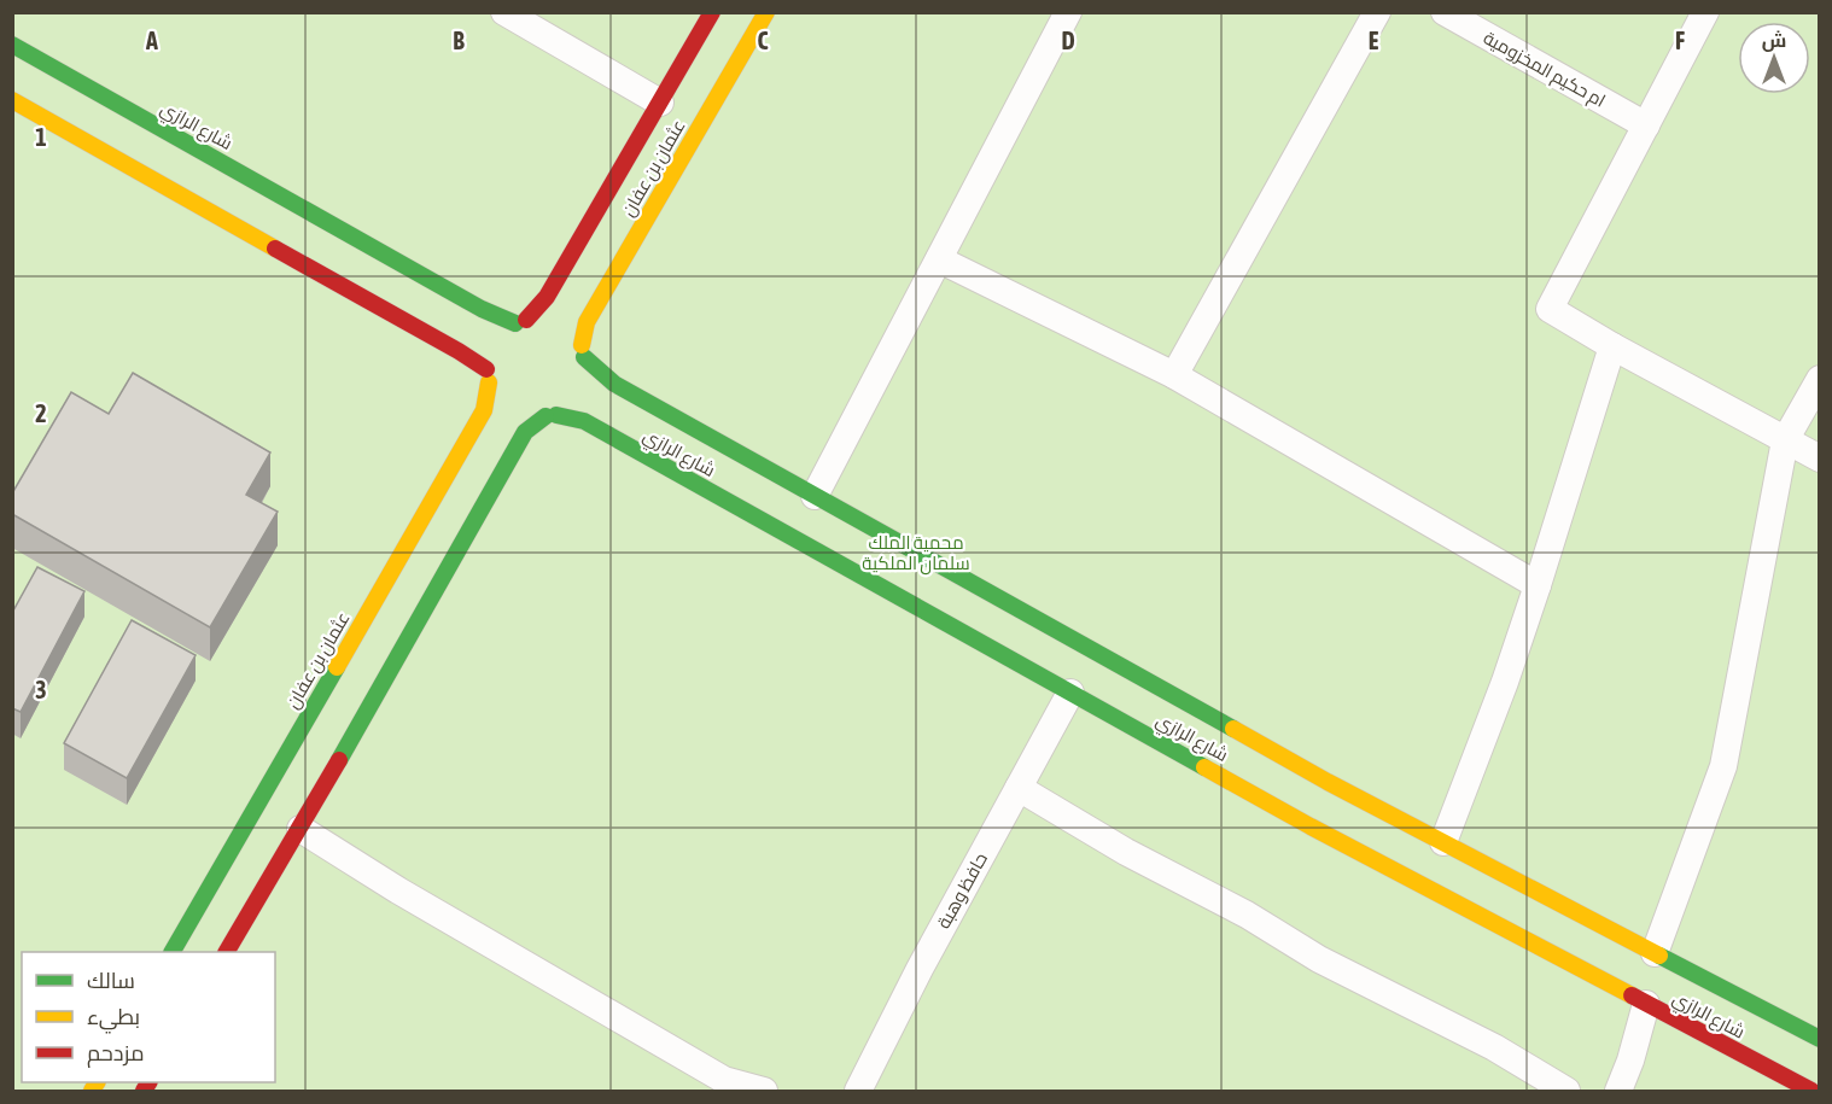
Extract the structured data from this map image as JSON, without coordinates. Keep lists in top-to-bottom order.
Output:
{
  "streets": {
    "street": [
      "ام حكيم المخزومية",
      "شارع الرازي",
      "عثمان بن عفان",
      "حافظ وهبة"
    ]
  },
  "crossings": [
    ["شارع الرازي", "عثمان بن عفان"],
    ["شارع الرازي", "حافظ وهبة"]
  ],
  "parks": ["محمية الملك سلمان الملكية"],
  "legend": ["سالك", "بطيء", "مزدحم"],
  "north": "top",
  "grid": {
    "columns": [
      "A",
      "B",
      "C",
      "D",
      "E",
      "F"
    ],
    "rows": ["1", "2", "3"]
  }
}
